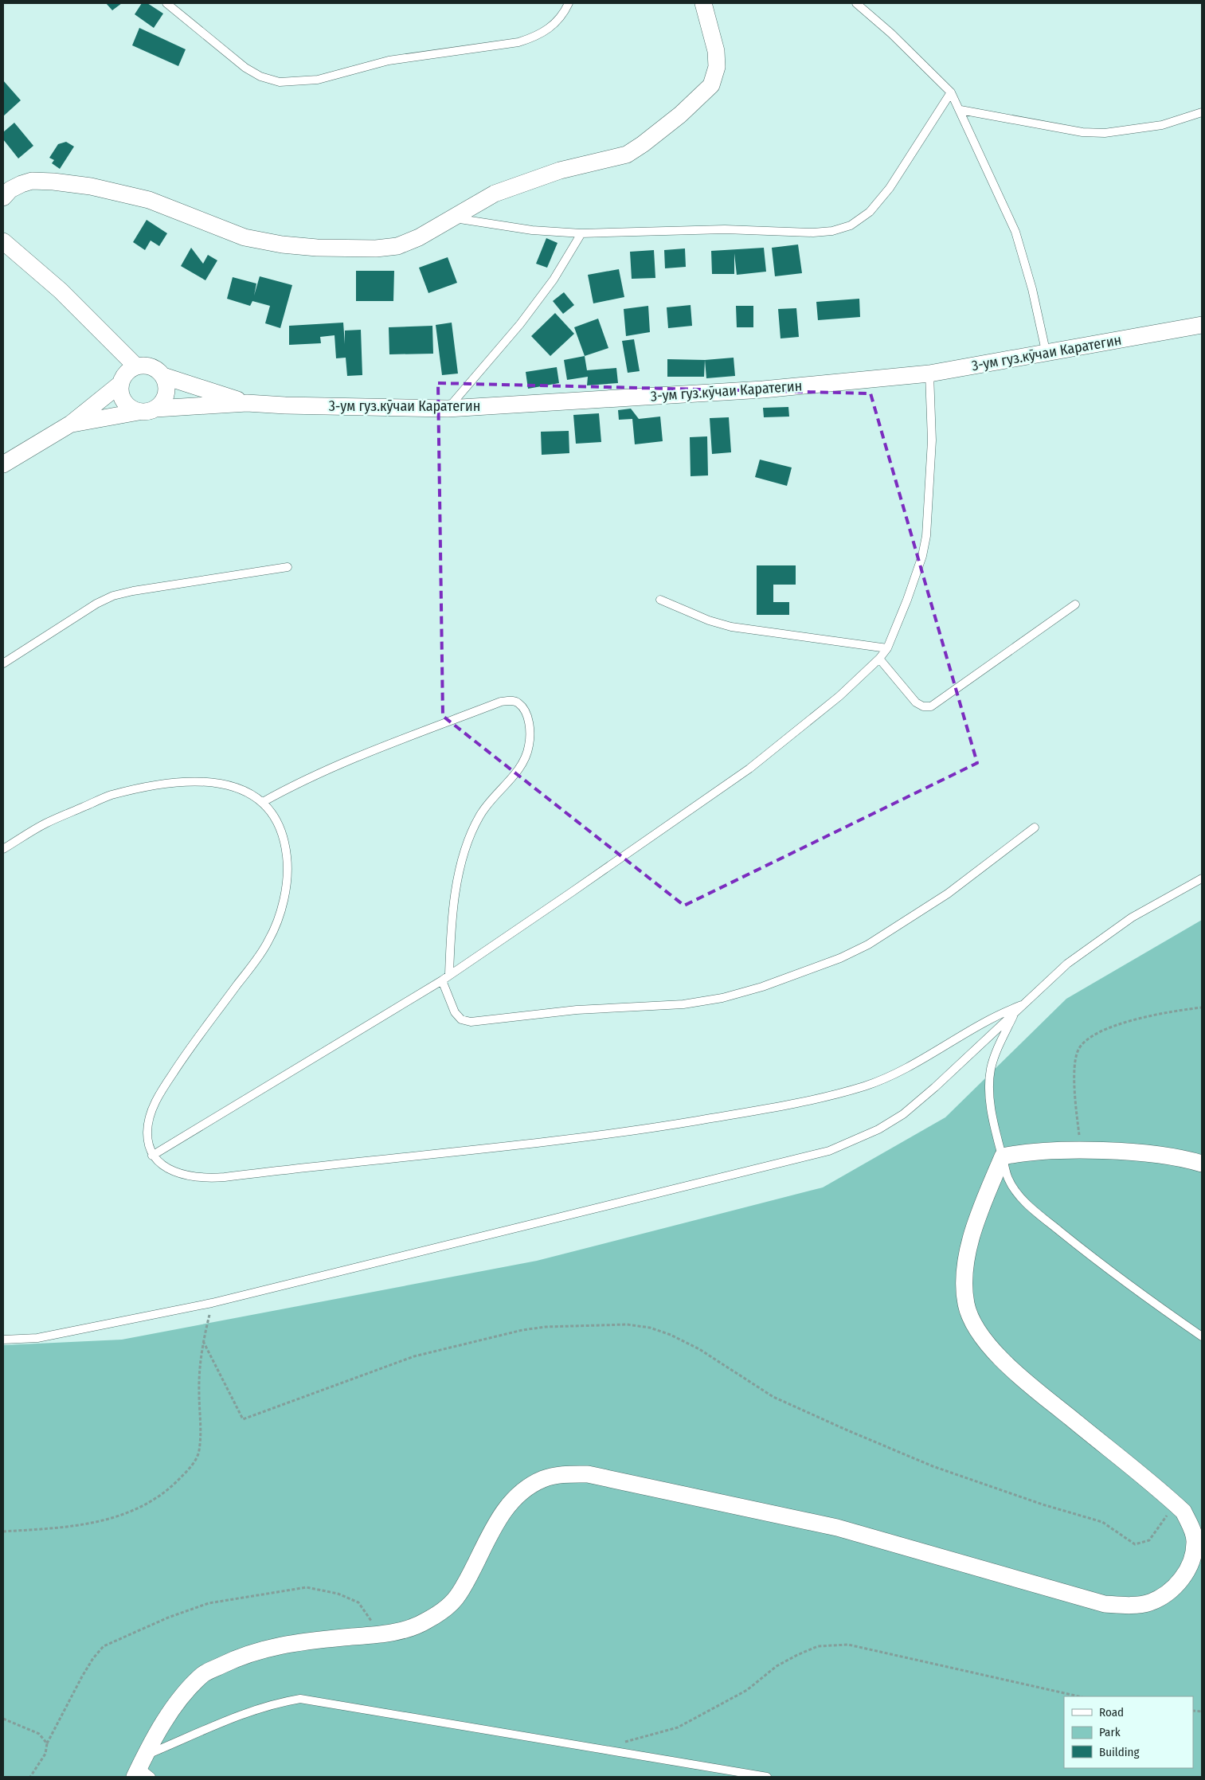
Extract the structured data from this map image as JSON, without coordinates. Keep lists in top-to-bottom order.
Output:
{
  "streets": {
    "street": ["3-ум гуз.кӯчаи Каратегин"]
  },
  "legend": ["Road", "Park", "Building"]
}
